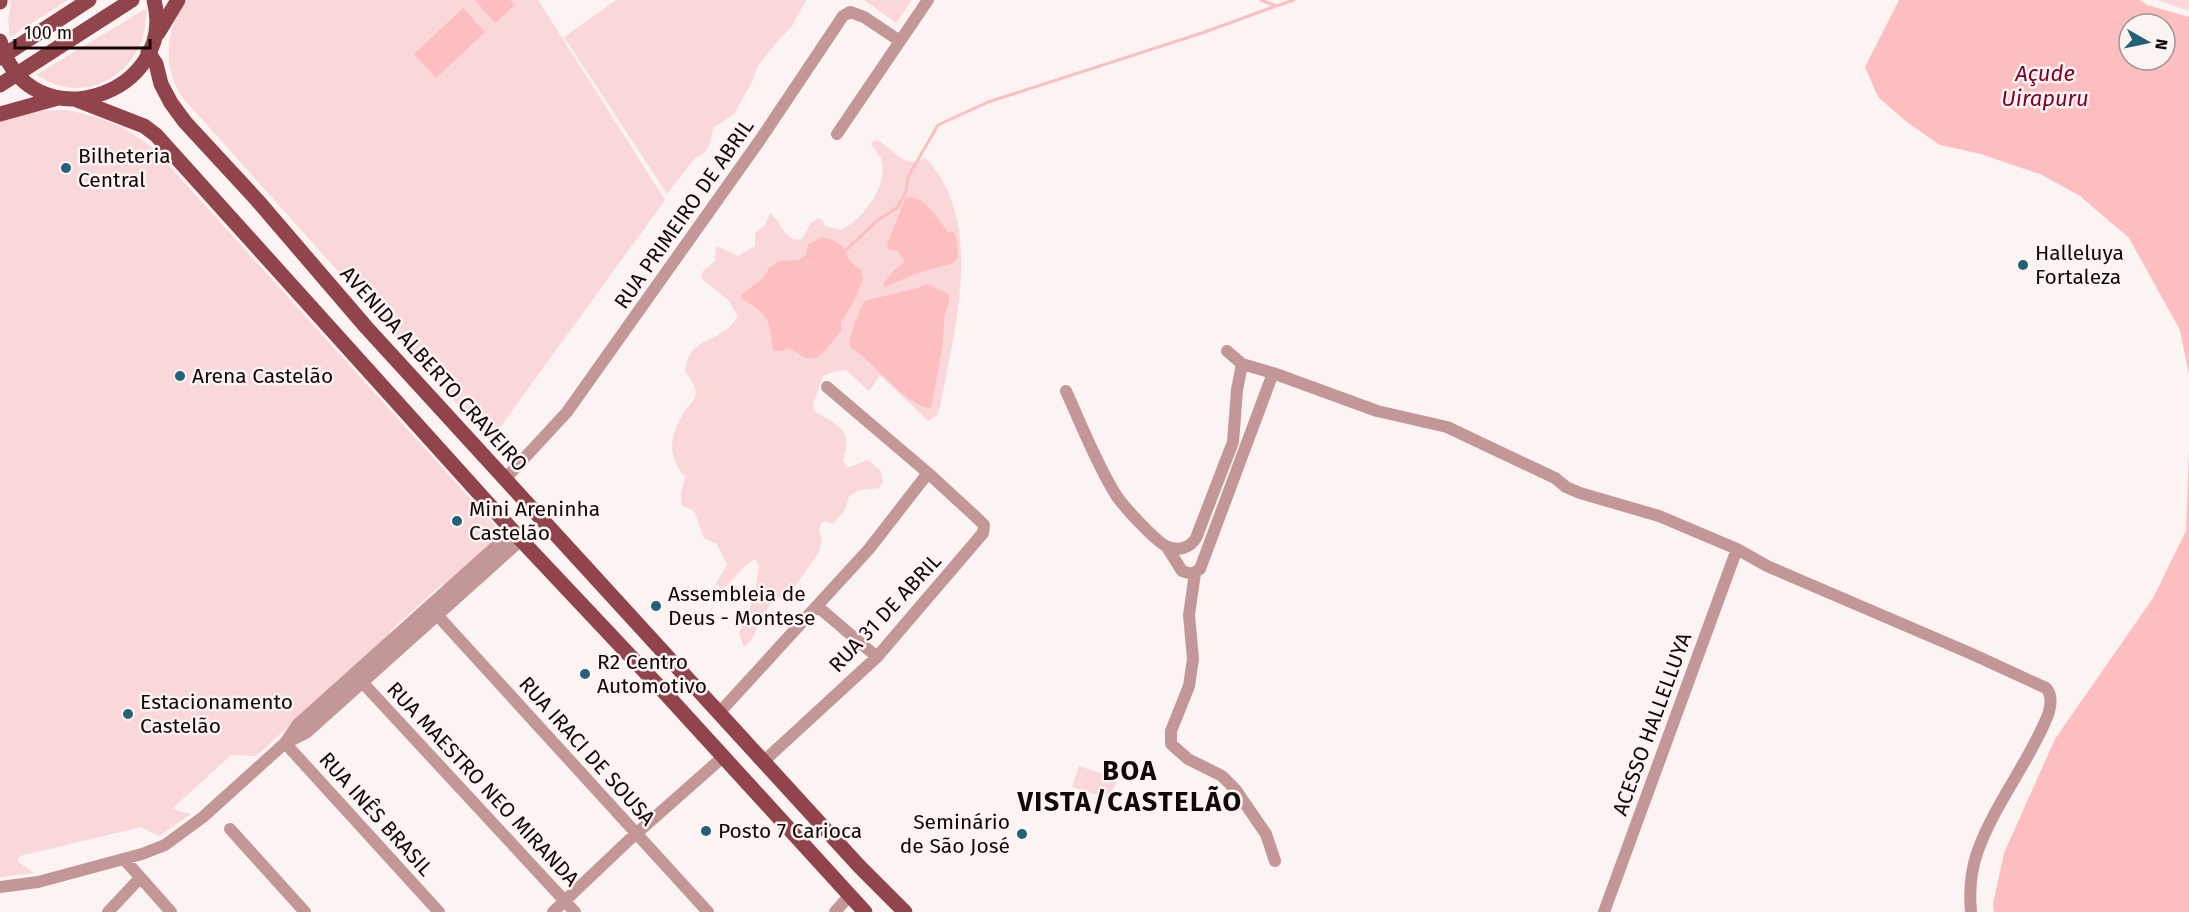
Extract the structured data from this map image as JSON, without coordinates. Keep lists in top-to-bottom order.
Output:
{
  "streets": {
    "main road": ["AVENIDA ALBERTO CRAVEIRO"],
    "street": [
      "RUA PRIMEIRO DE ABRIL",
      "RUA 31 DE ABRIL",
      "ACESSO HALLELLUYA",
      "RUA IRACI DE SOUSA",
      "RUA MAESTRO NEO MIRANDA",
      "RUA INÊS BRASIL"
    ]
  },
  "crossings": [
    ["RUA PRIMEIRO DE ABRIL", "AVENIDA ALBERTO CRAVEIRO"],
    ["AVENIDA ALBERTO CRAVEIRO", "RUA 31 DE ABRIL"]
  ],
  "districts": ["BOA VISTA/CASTELÃO"],
  "water": ["Açude Uirapuru"],
  "places": [
    "Bilheteria Central",
    "Halleluya Fortaleza",
    "Arena Castelão",
    "Mini Areninha Castelão",
    "Assembleia de Deus - Montese",
    "R2 Centro Automotivo",
    "Estacionamento Castelão",
    "Posto 7 Carioca",
    "Seminário de São José"
  ],
  "scale_bar": "100 m",
  "north": "right"
}
